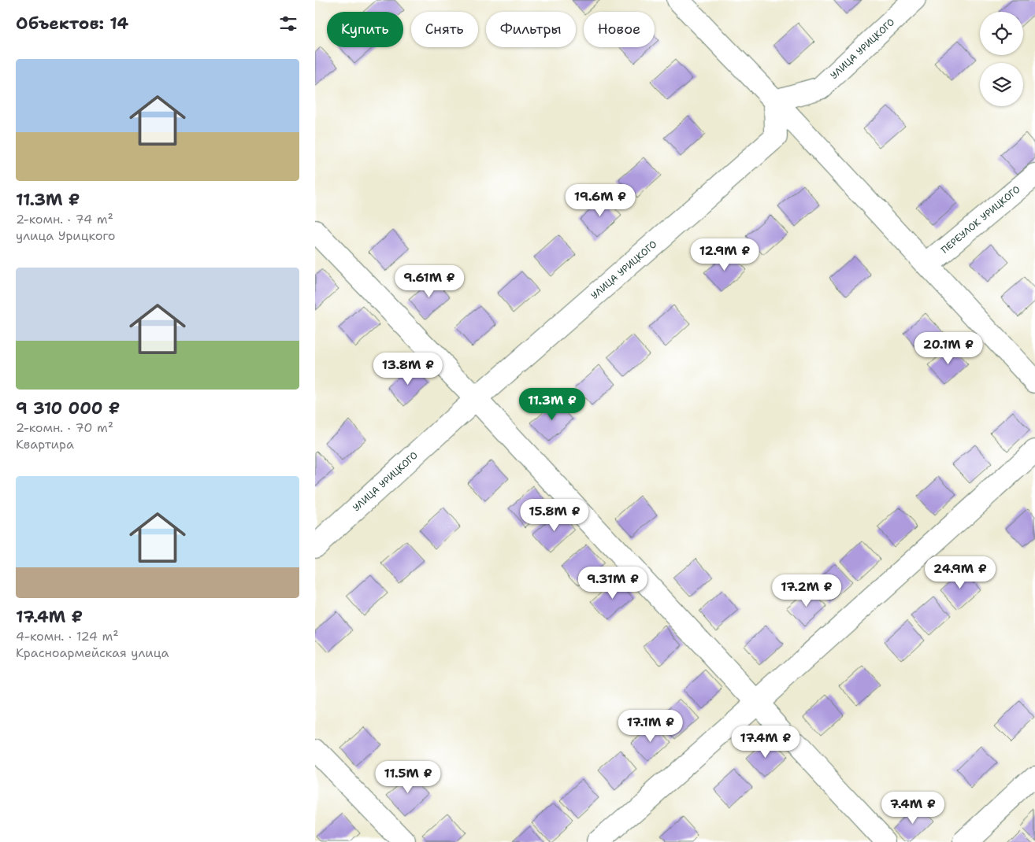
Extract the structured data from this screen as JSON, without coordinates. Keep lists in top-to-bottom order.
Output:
{
  "streets": {
    "street": ["УЛИЦА УРИЦКОГО", "ПЕРЕУЛОК УРИЦКОГО"]
  },
  "page": {
    "heading": "Объектов: 14",
    "chip": [
      "Купить",
      "Снять",
      "Фильтры",
      "Новое"
    ],
    "list": [
      {
        "name": "11.3M ₽",
        "note": "2-комн. · 74 m² · улица Урицкого"
      },
      {
        "name": "9 310 000 ₽",
        "note": "2-комн. · 70 m² · Квартира"
      },
      {
        "name": "17.4M ₽",
        "note": "4-комн. · 124 m² · Красноармейская улица"
      }
    ],
    "price": [
      "19.6M ₽",
      "12.9M ₽",
      "9.61M ₽",
      "20.1M ₽",
      "13.8M ₽",
      "11.3M ₽",
      "15.8M ₽",
      "24.9M ₽",
      "9.31M ₽",
      "17.2M ₽",
      "17.1M ₽",
      "17.4M ₽",
      "11.5M ₽",
      "7.4M ₽"
    ]
  }
}
